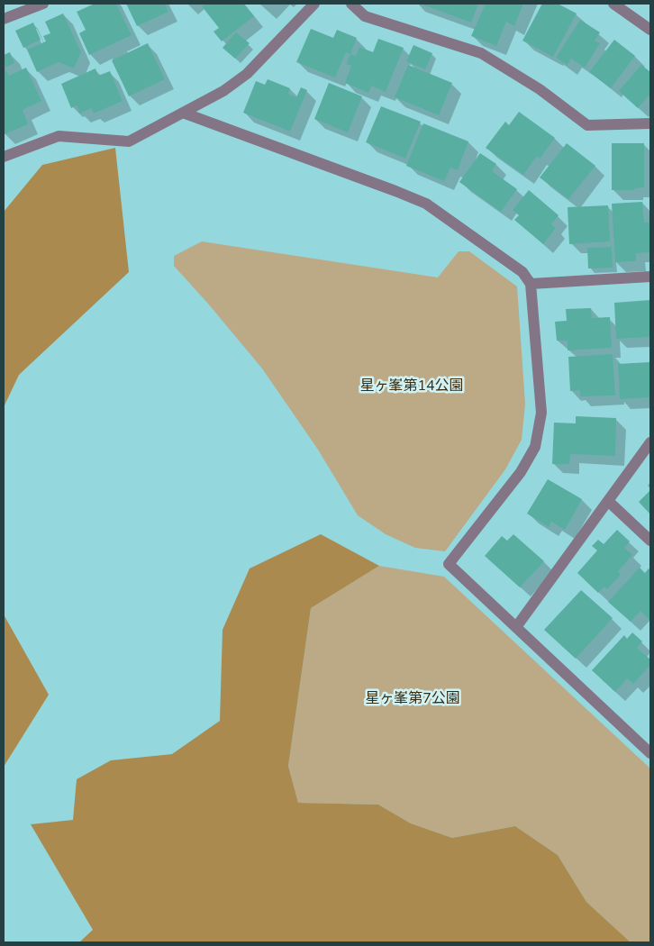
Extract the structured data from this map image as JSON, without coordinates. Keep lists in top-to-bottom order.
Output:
{
  "parks": ["星ヶ峯第14公園", "星ヶ峯第7公園"]
}
